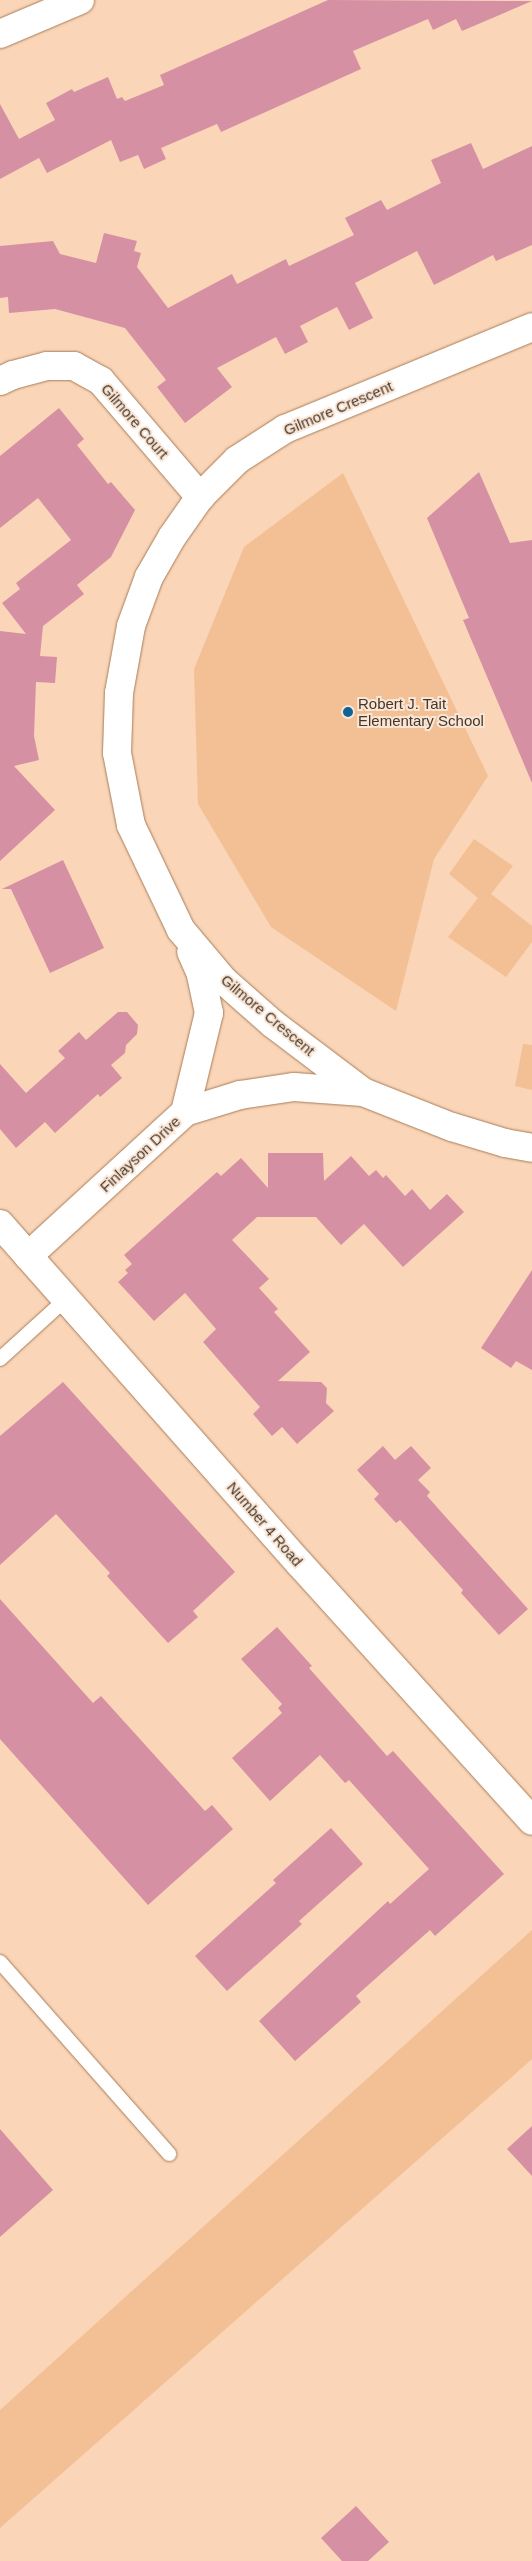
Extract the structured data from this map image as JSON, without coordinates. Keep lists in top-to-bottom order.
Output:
{
  "streets": {
    "street": [
      "Gilmore Crescent",
      "Gilmore Court",
      "Finlayson Drive",
      "Number 4 Road"
    ]
  },
  "crossings": [
    ["Gilmore Crescent", "Gilmore Court"],
    ["Gilmore Crescent", "Finlayson Drive"],
    ["Finlayson Drive", "Number 4 Road"]
  ],
  "places": ["Robert J. Tait Elementary School"]
}
